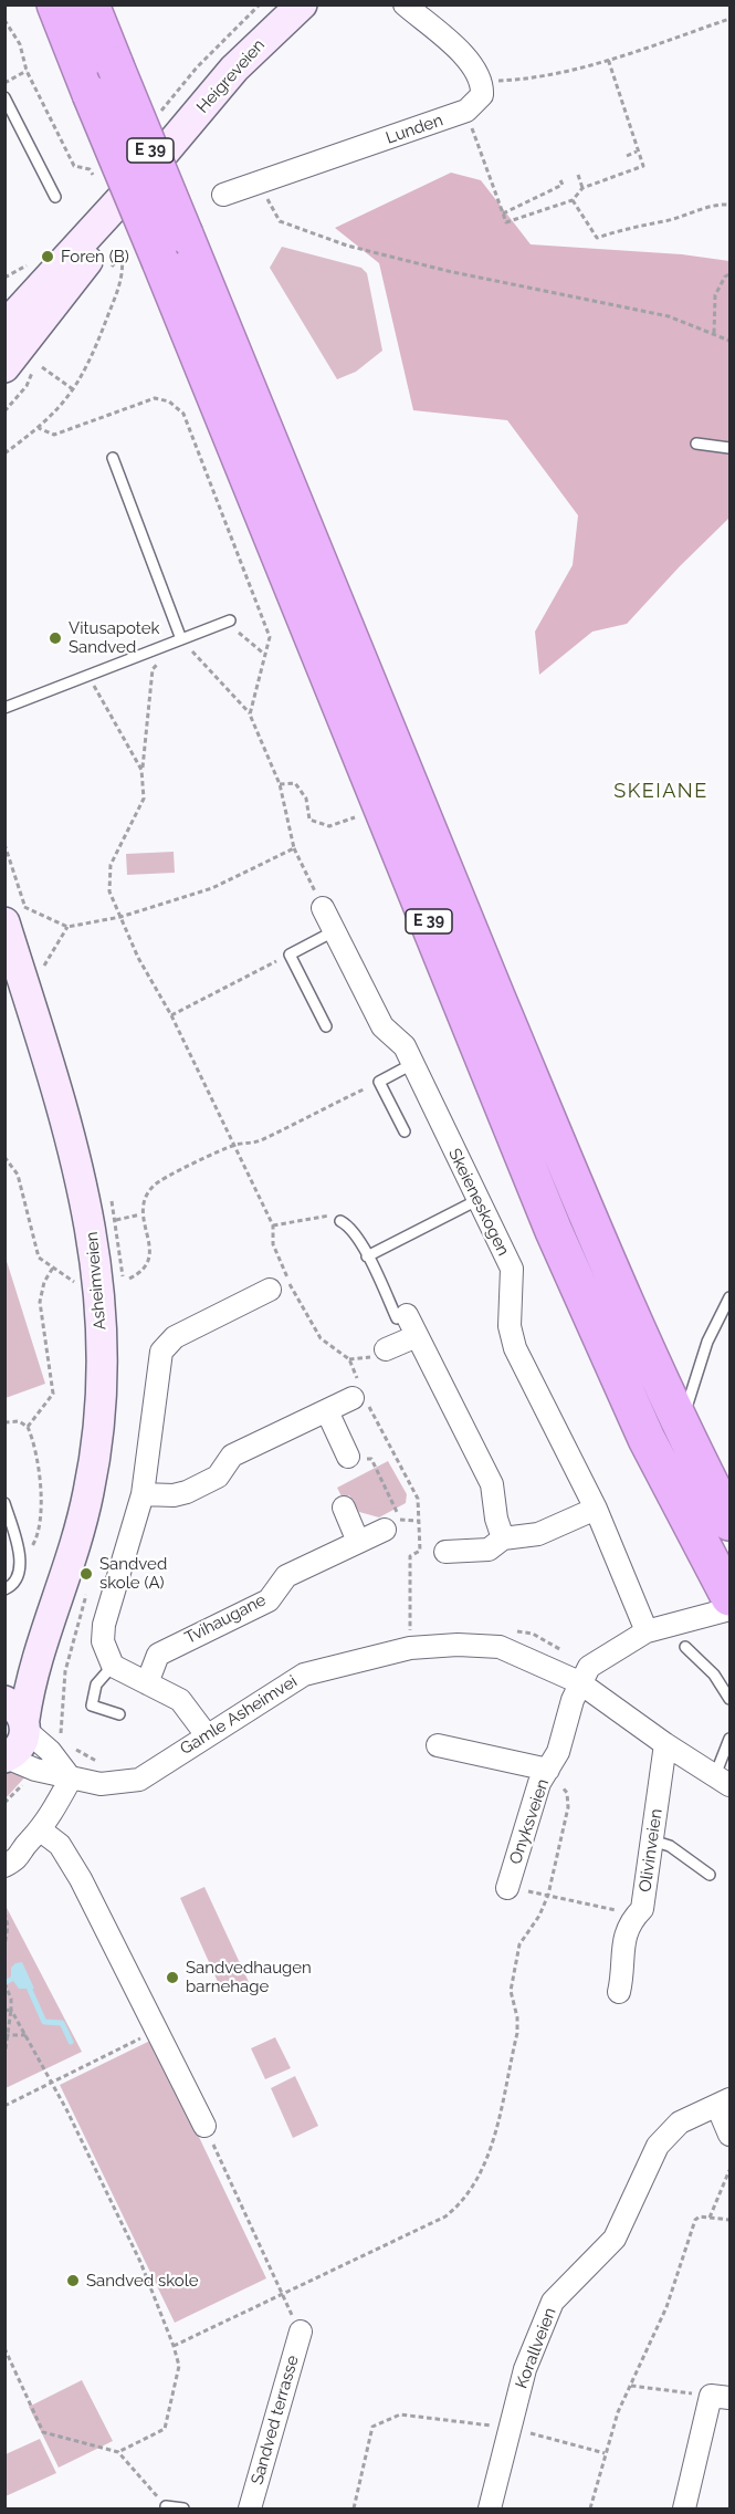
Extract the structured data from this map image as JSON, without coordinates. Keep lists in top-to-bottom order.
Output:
{
  "streets": {
    "highway": ["E 39"],
    "main road": ["Heigreveien", "Asheimveien"],
    "street": [
      "Lunden",
      "Skeieneskogen",
      "Tvihaugane",
      "Gamle Asheimvei",
      "Onyksveien",
      "Olivinveien",
      "Korallveien",
      "Sandved terrasse"
    ]
  },
  "crossings": [
    ["Gamle Asheimvei", "Onyksveien"],
    ["Gamle Asheimvei", "Olivinveien"]
  ],
  "districts": ["SKEIANE"],
  "places": [
    "Foren (B)",
    "Vitusapotek Sandved",
    "Sandved skole (A)",
    "Sandvedhaugen barnehage",
    "Sandved skole"
  ]
}
